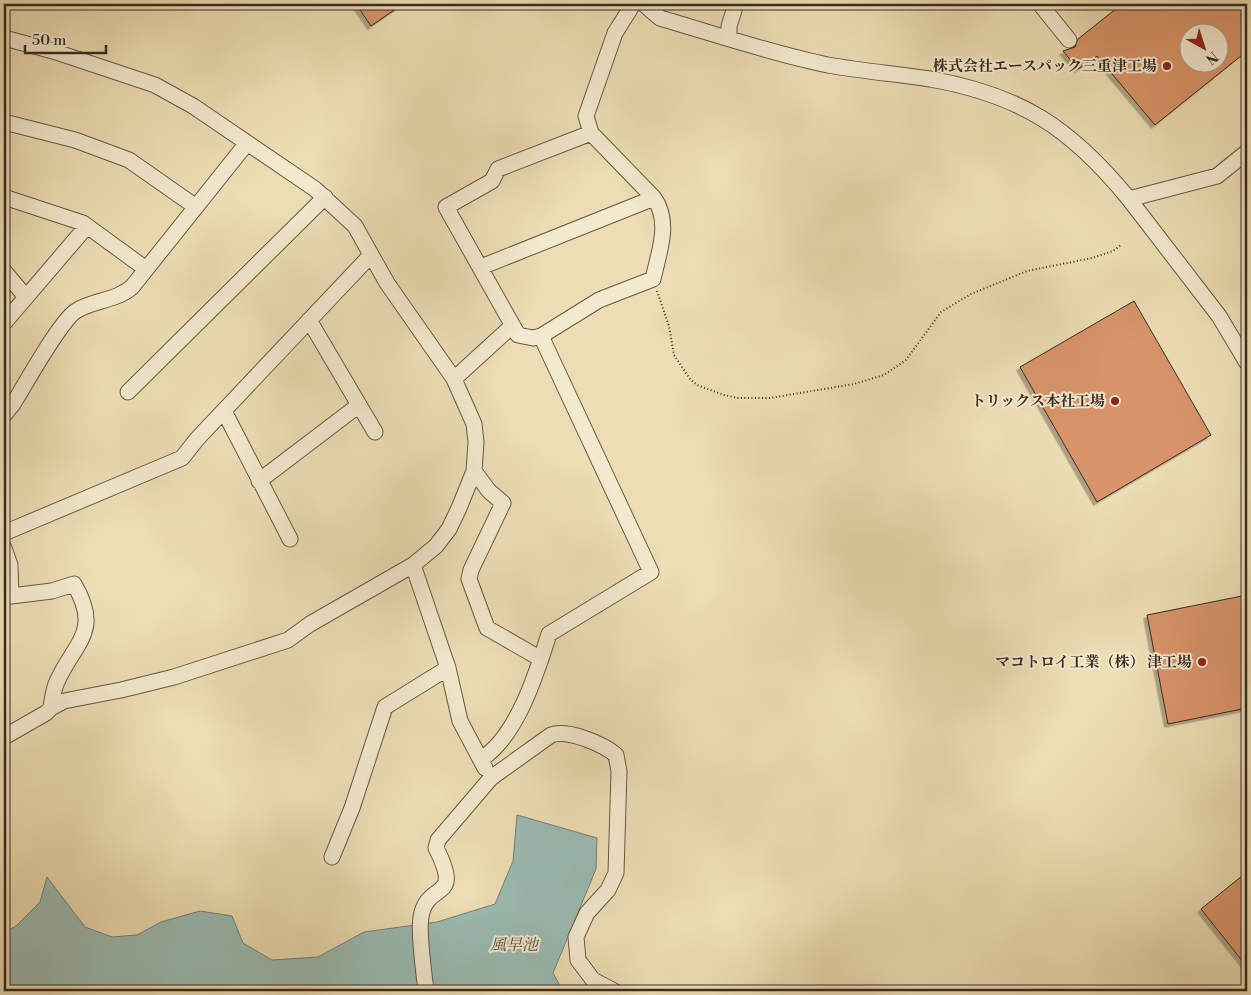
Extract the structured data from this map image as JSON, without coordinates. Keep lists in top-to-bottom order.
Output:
{
  "water": ["風早池"],
  "places": ["株式会社エースパック三重津工場", "トリックス本社工場", "マコトロイ工業（株） 津工場"],
  "scale_bar": "50 m",
  "north": "bottom right"
}
